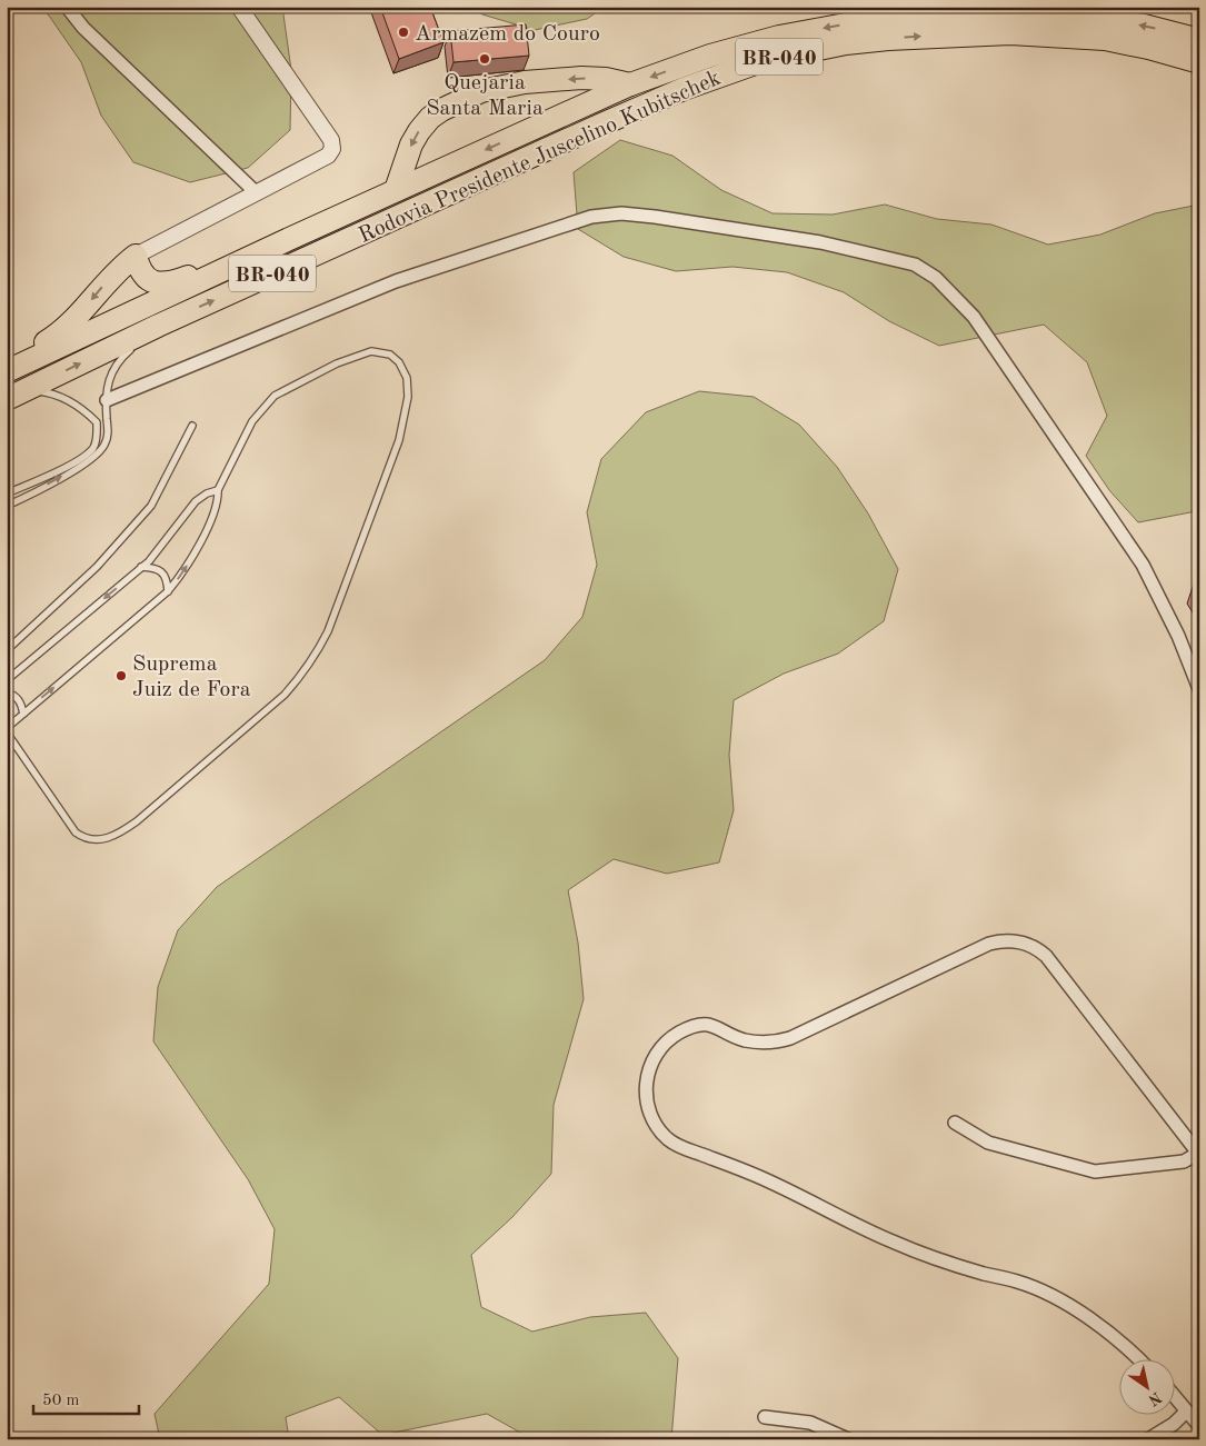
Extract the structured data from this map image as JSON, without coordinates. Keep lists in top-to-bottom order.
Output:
{
  "streets": {
    "highway": ["BR-040", "Rodovia Presidente Juscelino Kubitschek"]
  },
  "places": ["Armazem do Couro", "Quejaria Santa Maria", "Suprema Juiz de Fora"],
  "scale_bar": "50 m",
  "north": "bottom right"
}
